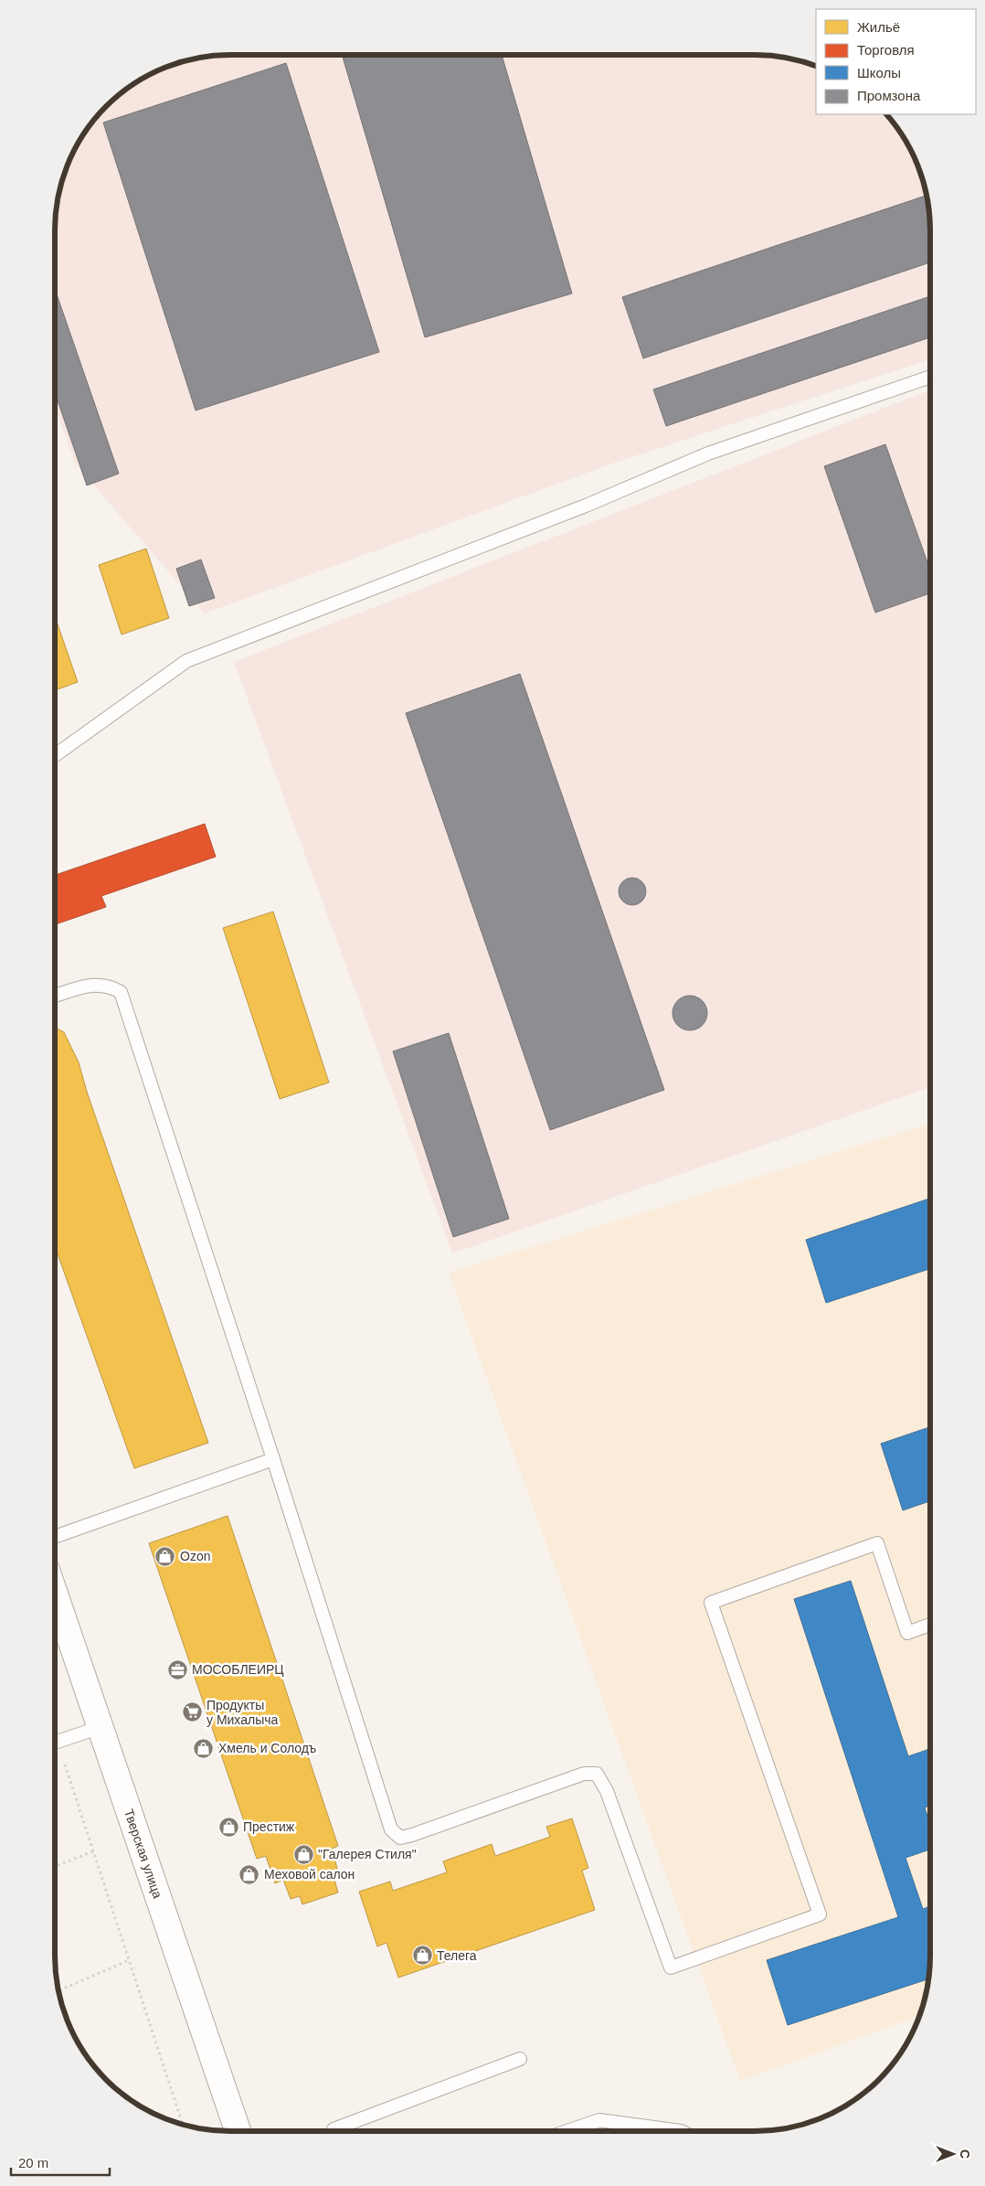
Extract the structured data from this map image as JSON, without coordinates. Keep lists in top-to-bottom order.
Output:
{
  "streets": {
    "main road": ["Тверская улица"]
  },
  "places": {
    "shop": [
      "Ozon",
      "Хмель и Солодъ",
      "Престиж",
      "\"Галерея Стиля\"",
      "Меховой салон",
      "Телега"
    ],
    "office": ["МОСОБЛЕИРЦ"],
    "supermarket": ["Продукты у Михалыча"]
  },
  "legend": [
    "Жильё",
    "Торговля",
    "Школы",
    "Промзона"
  ],
  "scale_bar": "20 m",
  "north": "right"
}
